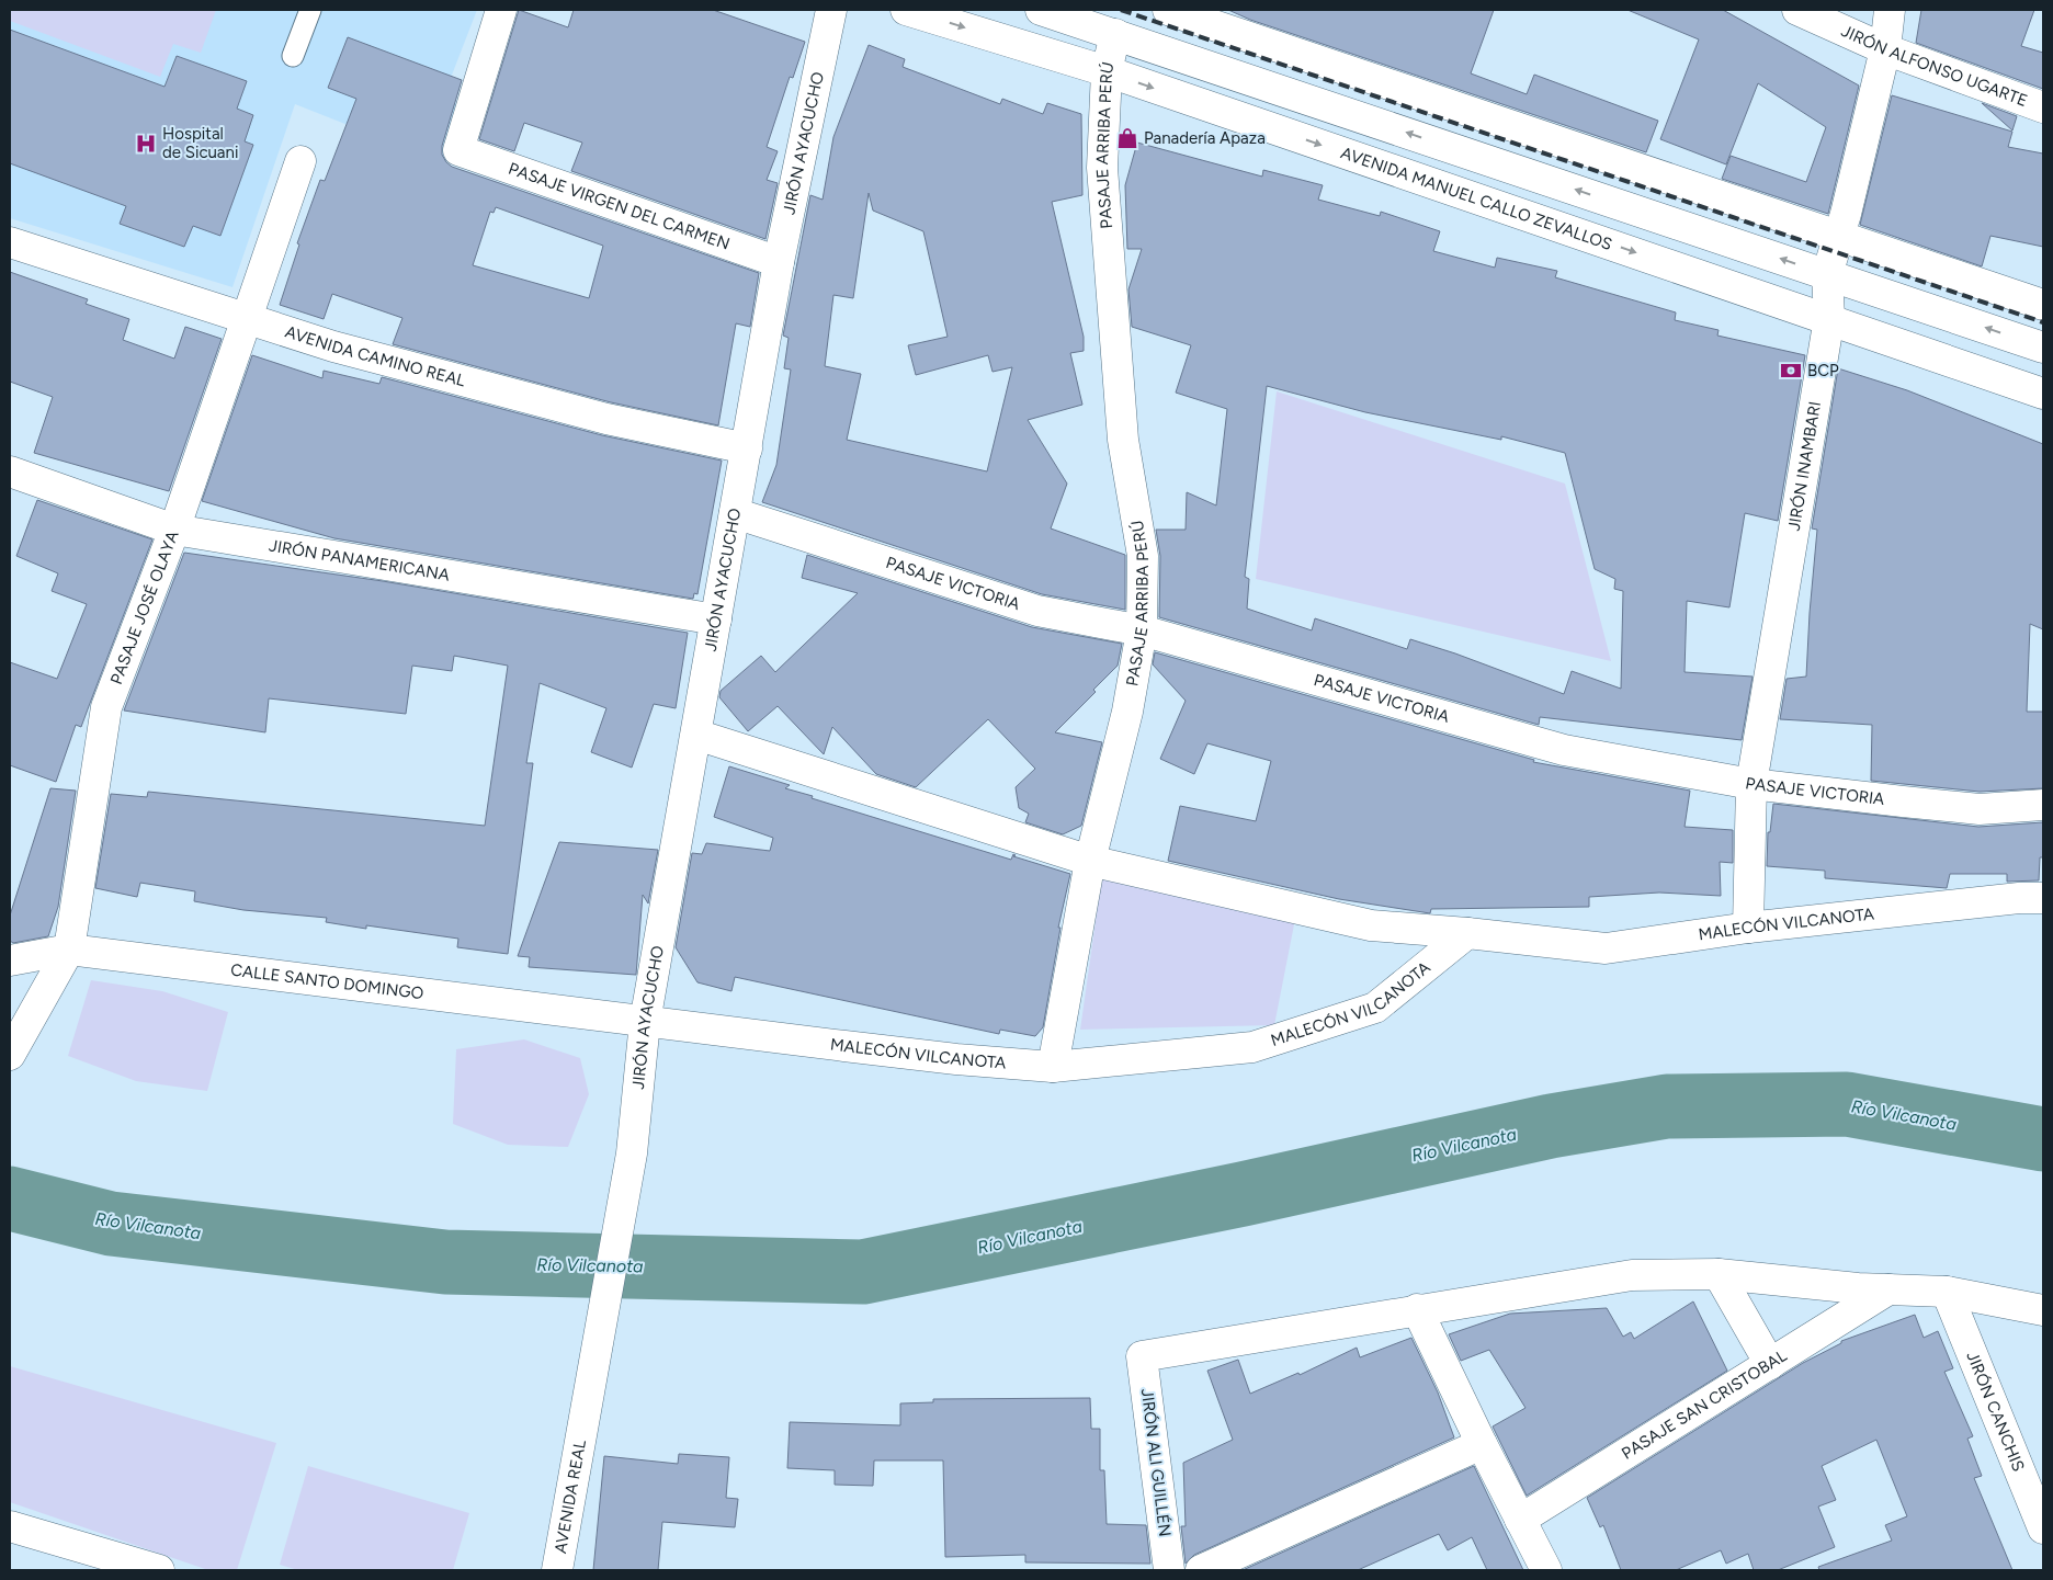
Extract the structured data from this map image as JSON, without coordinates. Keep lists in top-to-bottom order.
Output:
{
  "streets": {
    "street": [
      "JIRÓN ALFONSO UGARTE",
      "JIRÓN AYACUCHO",
      "PASAJE ARRIBA PERÚ",
      "AVENIDA MANUEL CALLO ZEVALLOS",
      "PASAJE VIRGEN DEL CARMEN",
      "AVENIDA CAMINO REAL",
      "JIRÓN INAMBARI",
      "JIRÓN PANAMERICANA",
      "PASAJE VICTORIA",
      "PASAJE JOSÉ OLAYA",
      "MALECÓN VILCANOTA",
      "CALLE SANTO DOMINGO",
      "PASAJE SAN CRISTOBAL",
      "JIRÓN CANCHIS",
      "JIRÓN ALI GUILLÉN",
      "AVENIDA REAL"
    ]
  },
  "crossings": [
    ["JIRÓN ALFONSO UGARTE", "JIRÓN INAMBARI"],
    ["JIRÓN AYACUCHO", "PASAJE VIRGEN DEL CARMEN"],
    ["JIRÓN AYACUCHO", "AVENIDA CAMINO REAL"],
    ["JIRÓN AYACUCHO", "JIRÓN PANAMERICANA"],
    ["JIRÓN AYACUCHO", "PASAJE VICTORIA"],
    ["JIRÓN AYACUCHO", "MALECÓN VILCANOTA"],
    ["JIRÓN AYACUCHO", "CALLE SANTO DOMINGO"],
    ["JIRÓN AYACUCHO", "AVENIDA REAL"],
    ["PASAJE ARRIBA PERÚ", "AVENIDA MANUEL CALLO ZEVALLOS"],
    ["PASAJE ARRIBA PERÚ", "PASAJE VICTORIA"],
    ["PASAJE ARRIBA PERÚ", "MALECÓN VILCANOTA"],
    ["AVENIDA MANUEL CALLO ZEVALLOS", "JIRÓN INAMBARI"],
    ["AVENIDA CAMINO REAL", "PASAJE JOSÉ OLAYA"],
    ["JIRÓN INAMBARI", "PASAJE VICTORIA"],
    ["JIRÓN INAMBARI", "MALECÓN VILCANOTA"],
    ["JIRÓN PANAMERICANA", "PASAJE JOSÉ OLAYA"],
    ["PASAJE JOSÉ OLAYA", "CALLE SANTO DOMINGO"],
    ["MALECÓN VILCANOTA", "CALLE SANTO DOMINGO"]
  ],
  "water": ["Río Vilcanota"],
  "places": {
    "shop": ["Panadería Apaza"],
    "hospital": ["Hospital de Sicuani"],
    "bank": ["BCP"]
  }
}
